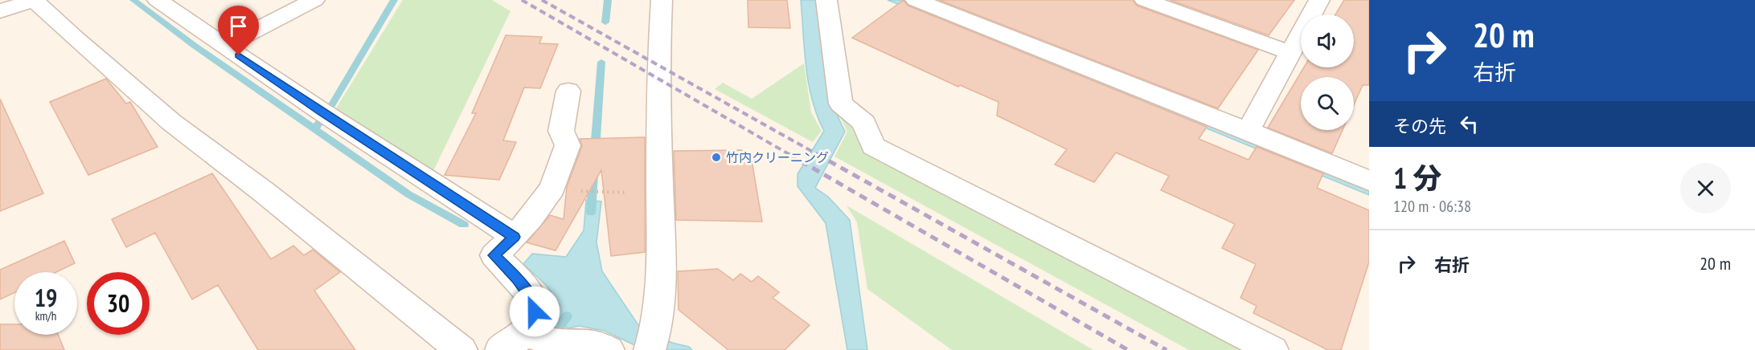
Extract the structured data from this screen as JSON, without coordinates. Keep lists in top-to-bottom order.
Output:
{
  "places": ["竹内クリーニング"],
  "page": {
    "turn": ["20 m", "右折"],
    "then": "その先",
    "heading": ["1 分", "120 m · 06:38"],
    "list": [
      {
        "name": "右折",
        "value": "20 m"
      }
    ],
    "speed": "19 km/h",
    "limit": "30"
  }
}
